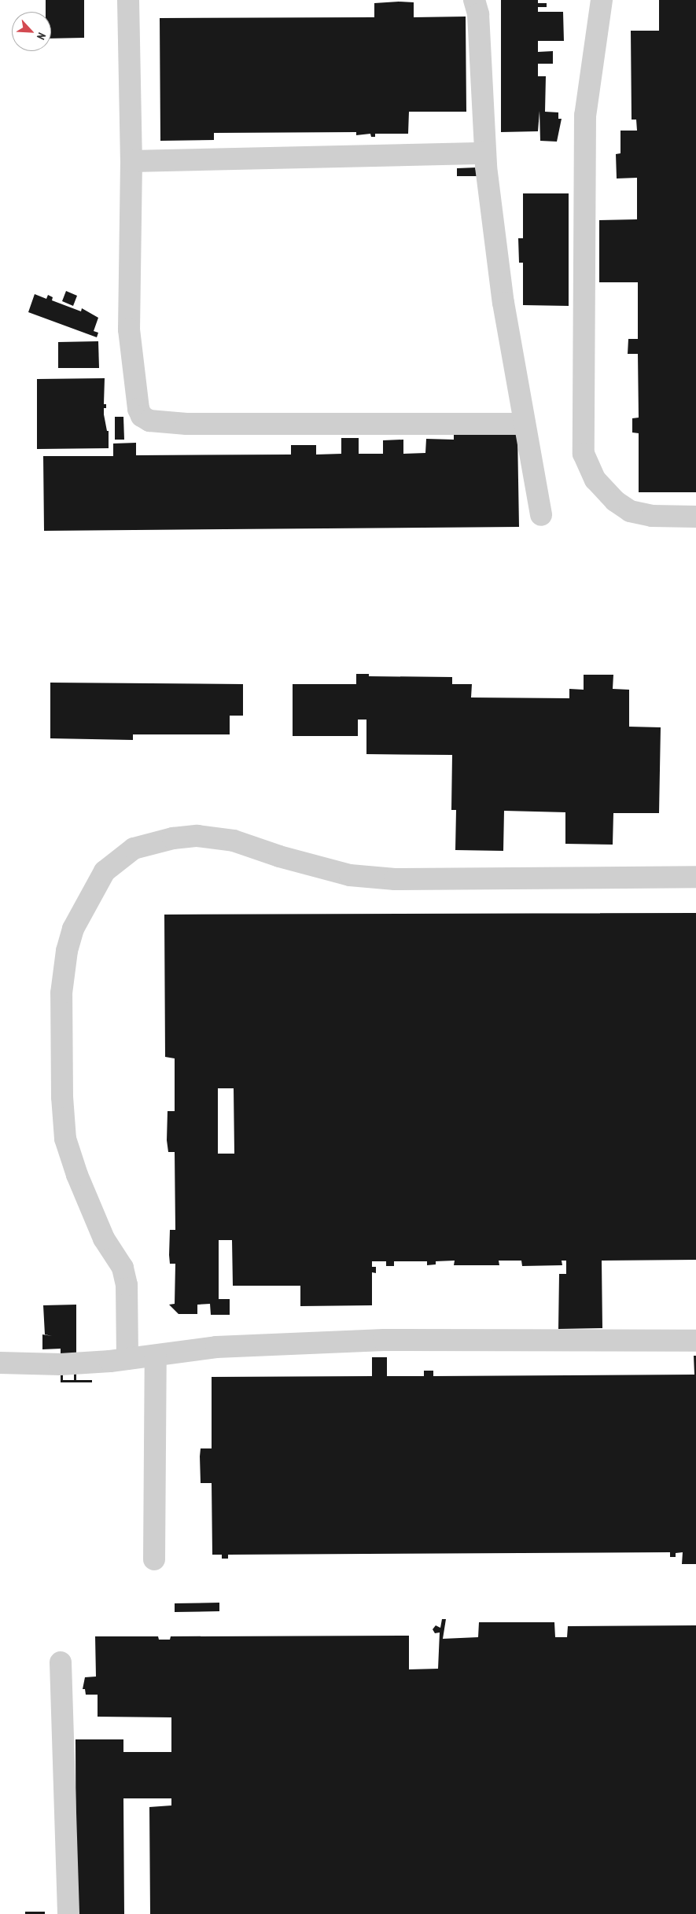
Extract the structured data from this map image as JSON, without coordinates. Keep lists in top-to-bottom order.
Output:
{
  "north": "bottom right"
}
